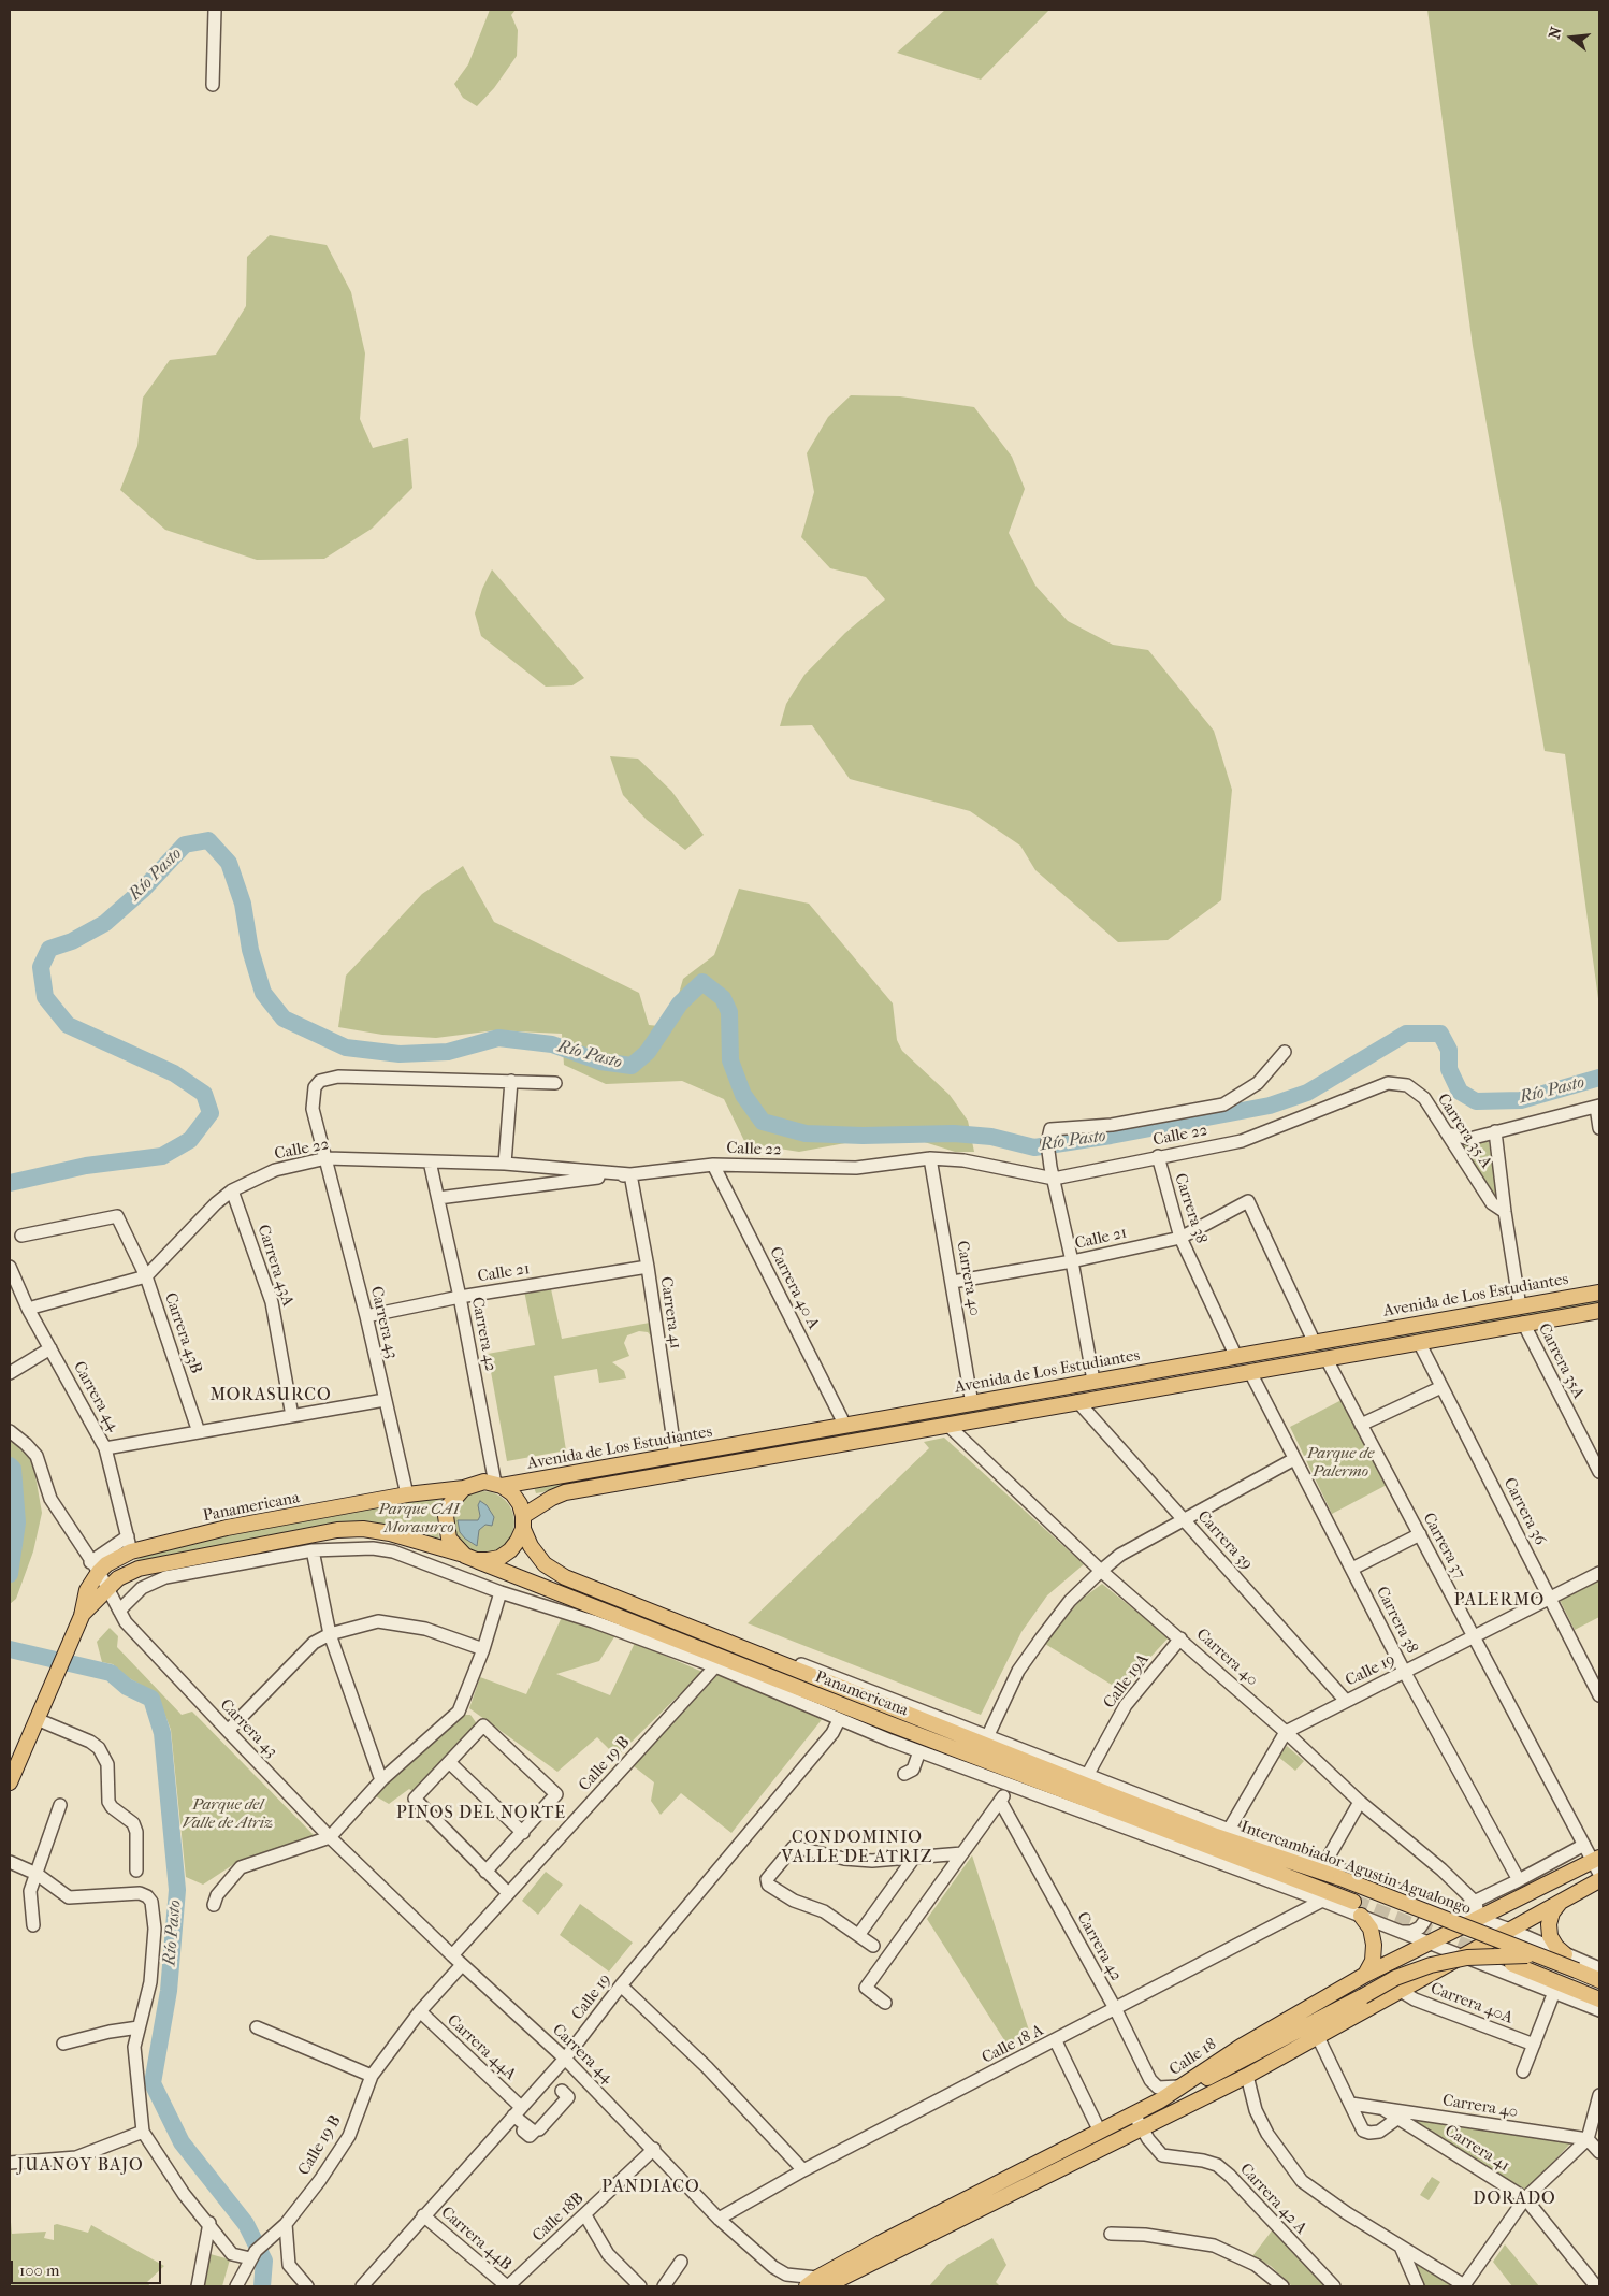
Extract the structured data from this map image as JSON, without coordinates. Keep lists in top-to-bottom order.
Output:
{
  "streets": {
    "main road": [
      "Avenida de Los Estudiantes",
      "Panamericana",
      "Intercambiador Agustin Agualongo",
      "Calle 18"
    ],
    "street": [
      "Carrera 35 A",
      "Calle 22",
      "Carrera 38",
      "Calle 21",
      "Carrera 43A",
      "Carrera 40",
      "Carrera 40 A",
      "Carrera 41",
      "Carrera 43",
      "Carrera 43B",
      "Carrera 42",
      "Carrera 35A",
      "Carrera 44",
      "Carrera 36",
      "Carrera 39",
      "Carrera 37",
      "Calle 19",
      "Calle 19A",
      "Calle 19 B",
      "Carrera 40A",
      "Calle 18 A",
      "Carrera 44A",
      "Carrera 42 A",
      "Calle 18B",
      "Carrera 44B"
    ]
  },
  "crossings": [
    ["Carrera 35 A", "Calle 22"],
    ["Carrera 35 A", "Avenida de Los Estudiantes"],
    ["Calle 22", "Carrera 38"],
    ["Calle 22", "Carrera 43A"],
    ["Calle 22", "Carrera 40"],
    ["Calle 22", "Carrera 40 A"],
    ["Calle 22", "Carrera 41"],
    ["Calle 22", "Carrera 43"],
    ["Calle 22", "Carrera 43B"],
    ["Calle 22", "Carrera 42"],
    ["Carrera 38", "Calle 21"],
    ["Carrera 38", "Avenida de Los Estudiantes"],
    ["Carrera 38", "Calle 19"],
    ["Calle 21", "Carrera 40"],
    ["Calle 21", "Avenida de Los Estudiantes"],
    ["Calle 21", "Carrera 41"],
    ["Calle 21", "Carrera 43"],
    ["Calle 21", "Carrera 42"],
    ["Carrera 40", "Avenida de Los Estudiantes"],
    ["Carrera 40", "Carrera 41"],
    ["Carrera 40", "Calle 19"],
    ["Carrera 40", "Calle 19A"],
    ["Carrera 40 A", "Avenida de Los Estudiantes"],
    ["Avenida de Los Estudiantes", "Carrera 41"],
    ["Avenida de Los Estudiantes", "Carrera 42"],
    ["Avenida de Los Estudiantes", "Carrera 35A"],
    ["Avenida de Los Estudiantes", "Panamericana"],
    ["Avenida de Los Estudiantes", "Carrera 36"],
    ["Avenida de Los Estudiantes", "Carrera 39"],
    ["Avenida de Los Estudiantes", "Carrera 37"],
    ["Avenida de Los Estudiantes", "Intercambiador Agustin Agualongo"],
    ["Carrera 43", "Carrera 44"],
    ["Carrera 43", "Panamericana"],
    ["Carrera 42", "Panamericana"],
    ["Carrera 42", "Intercambiador Agustin Agualongo"],
    ["Carrera 42", "Calle 18 A"],
    ["Carrera 42", "Calle 18"],
    ["Carrera 44", "Panamericana"],
    ["Carrera 44", "Calle 19"],
    ["Carrera 44", "Calle 19 B"],
    ["Carrera 44", "Calle 18 A"],
    ["Carrera 44", "Calle 18"],
    ["Carrera 44", "Calle 18B"],
    ["Panamericana", "Intercambiador Agustin Agualongo"],
    ["Carrera 36", "Calle 19"],
    ["Carrera 39", "Calle 19"],
    ["Carrera 37", "Calle 19"],
    ["Carrera 37", "Calle 18"],
    ["Calle 19", "Carrera 44A"],
    ["Calle 19", "Carrera 44B"],
    ["Calle 19 B", "Carrera 44A"],
    ["Calle 18", "Carrera 42 A"],
    ["Calle 18B", "Carrera 44B"]
  ],
  "districts": [
    "MORASURCO",
    "PALERMO",
    "PINOS DEL NORTE",
    "CONDOMINIO VALLE DE ATRIZ",
    "JUANOY BAJO",
    "PANDIACO",
    "DORADO"
  ],
  "water": ["Río Pasto"],
  "parks": ["Parque de Palermo", "Parque CAI Morasurco", "Parque del Valle de Atriz"],
  "scale_bar": "100 m",
  "north": "left"
}
